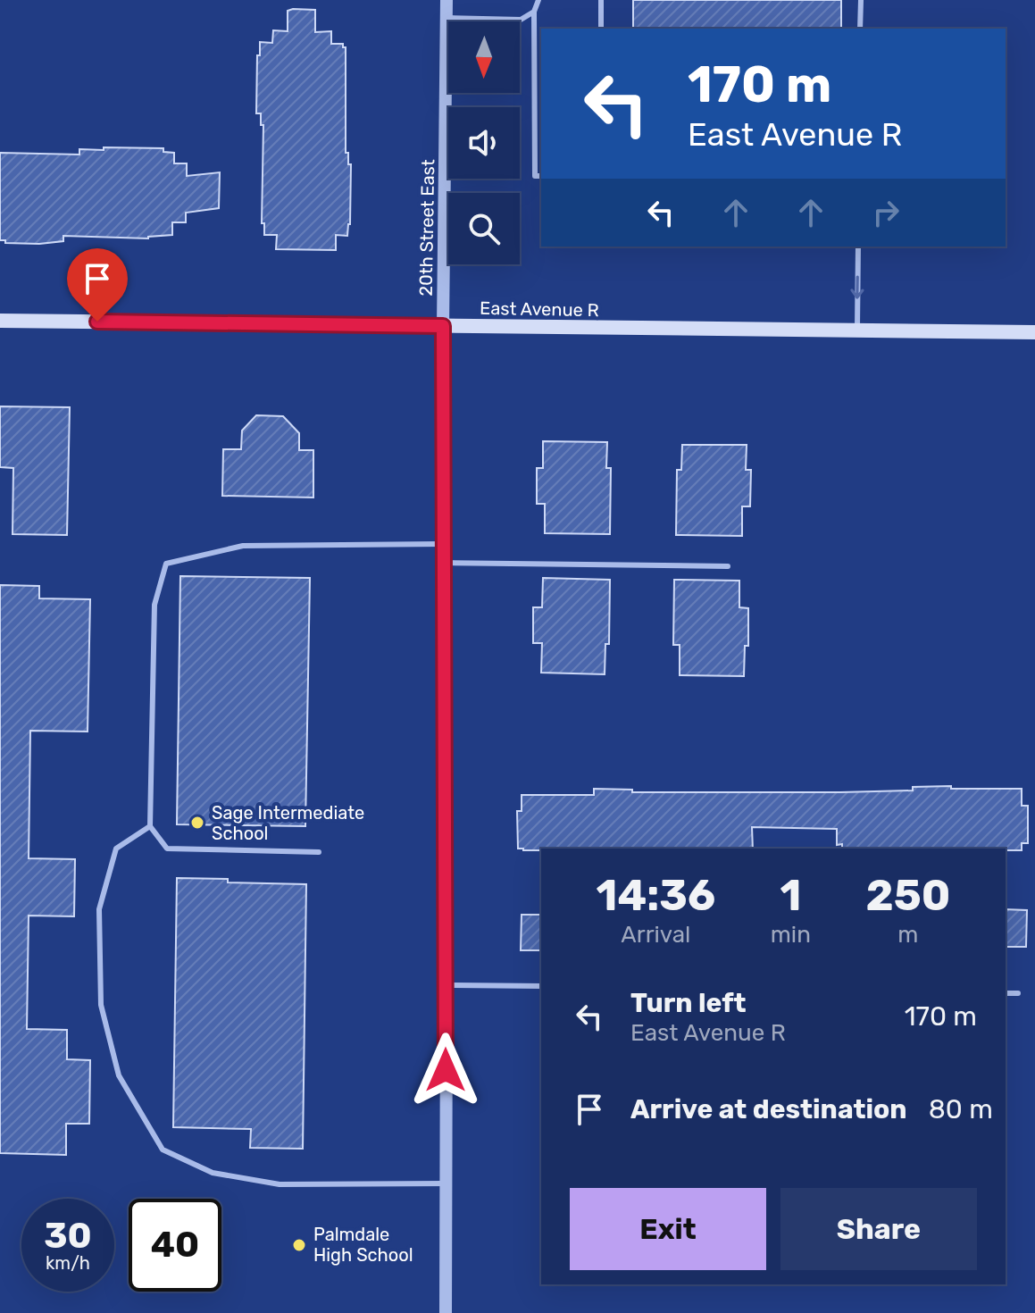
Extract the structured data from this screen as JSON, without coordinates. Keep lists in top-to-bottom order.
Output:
{
  "streets": {
    "main road": ["East Avenue R"],
    "street": ["20th Street East"]
  },
  "crossings": [
    ["20th Street East", "East Avenue R"]
  ],
  "places": ["Sage Intermediate School", "Palmdale High School"],
  "north": "bottom",
  "page": {
    "turn": ["170 m", "East Avenue R"],
    "eta": [
      "14:36",
      "Arrival",
      "1",
      "min",
      "250",
      "m"
    ],
    "list": [
      {
        "name": "Turn left",
        "note": "East Avenue R",
        "value": "170 m"
      },
      {
        "name": "Arrive at destination",
        "value": "80 m"
      }
    ],
    "buttons": ["Exit", "Share"],
    "speed": "30 km/h",
    "limit": "40"
  }
}
